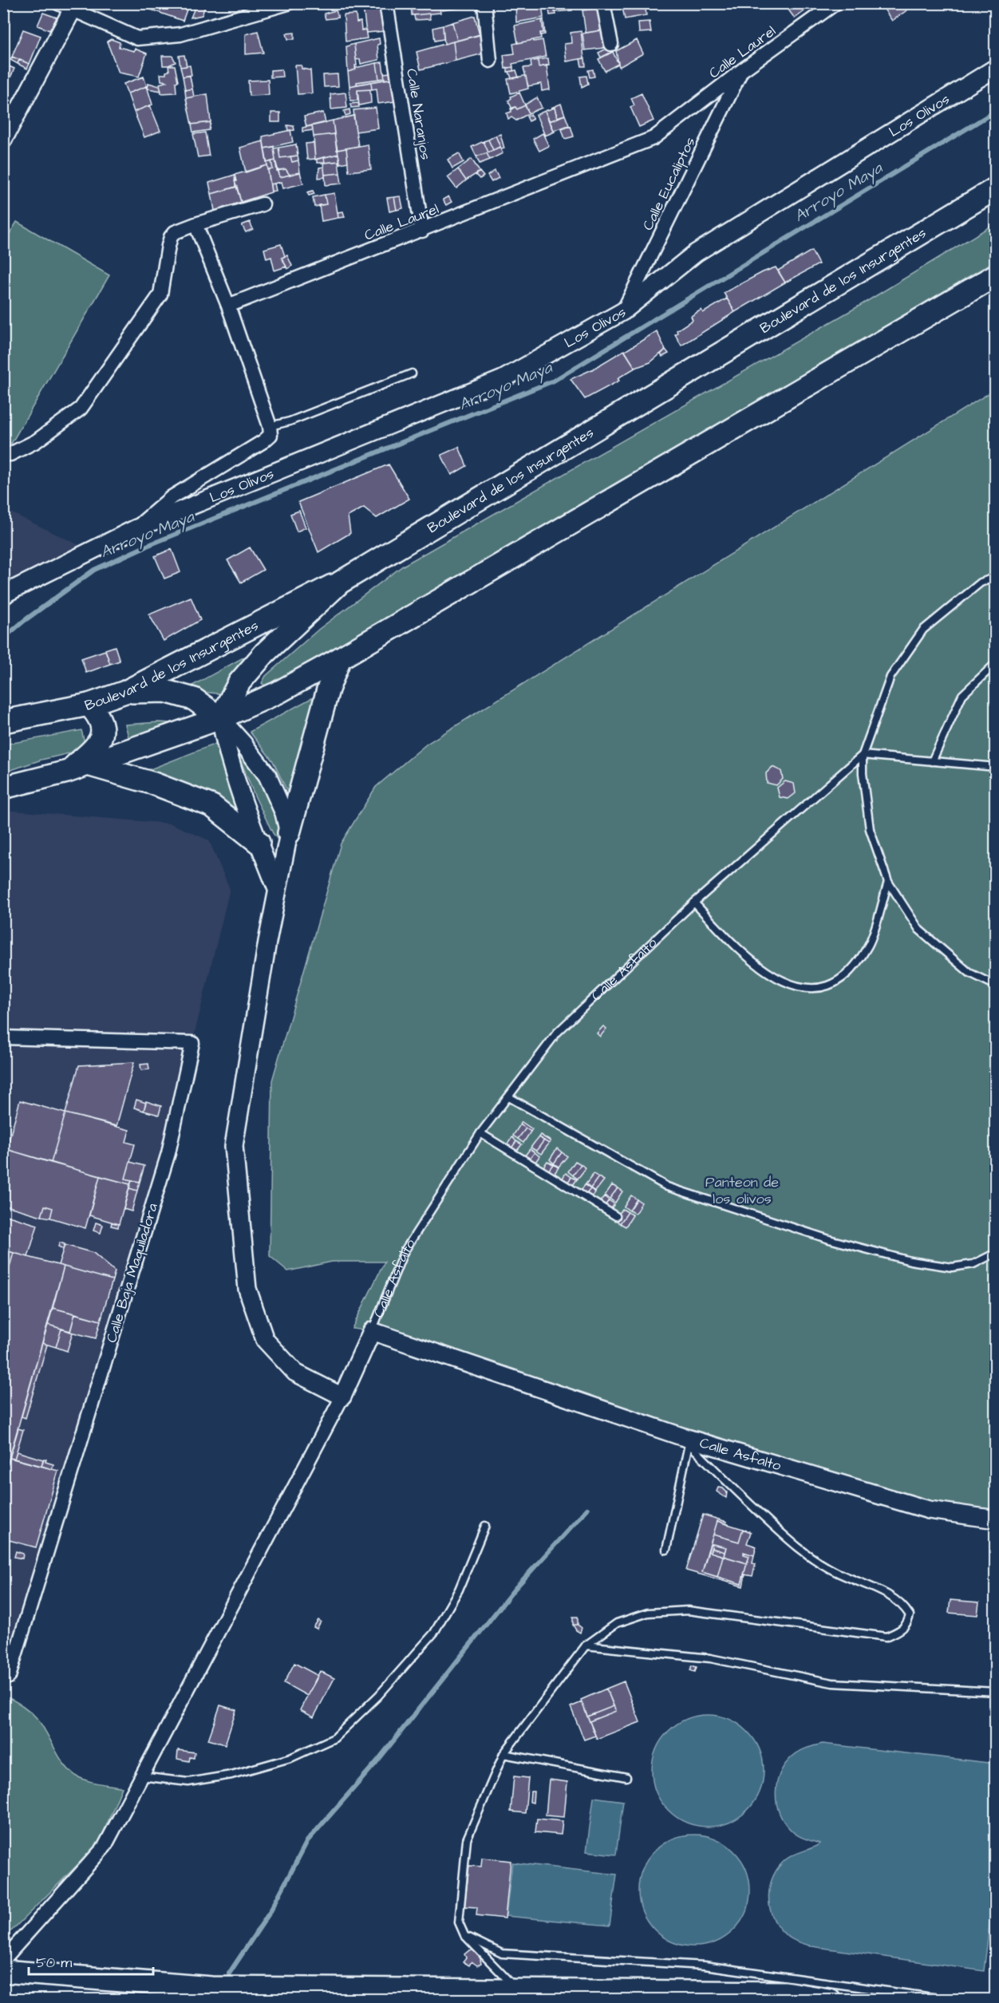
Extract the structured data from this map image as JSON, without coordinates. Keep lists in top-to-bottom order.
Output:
{
  "streets": {
    "main road": ["Boulevard de los Insurgentes"],
    "street": [
      "Calle Laurel",
      "Calle Naranjos",
      "Los Olivos",
      "Calle Eucaliptos",
      "Calle Asfalto",
      "Calle Baja Maquiladora"
    ]
  },
  "crossings": [
    ["Calle Laurel", "Calle Naranjos"],
    ["Calle Laurel", "Calle Eucaliptos"],
    ["Los Olivos", "Calle Eucaliptos"]
  ],
  "water": ["Arroyo Maya"],
  "parks": ["Panteon de los olivos"],
  "scale_bar": "50 m"
}
